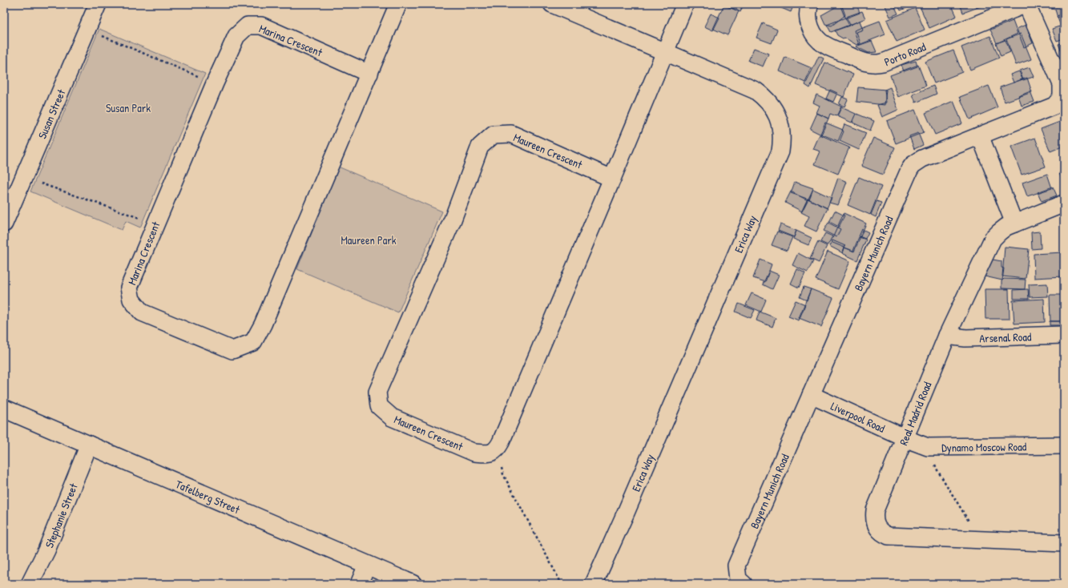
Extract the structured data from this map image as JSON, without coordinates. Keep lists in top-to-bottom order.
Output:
{
  "streets": {
    "street": [
      "Marina Crescent",
      "Porto Road",
      "Susan Street",
      "Maureen Crescent",
      "Erica Way",
      "Bayern Munich Road",
      "Arsenal Road",
      "Real Madrid Road",
      "Liverpool Road",
      "Dynamo Moscow Road",
      "Tafelberg Street",
      "Stephanie Street"
    ]
  },
  "crossings": [
    ["Porto Road", "Bayern Munich Road"],
    ["Maureen Crescent", "Erica Way"],
    ["Bayern Munich Road", "Liverpool Road"],
    ["Arsenal Road", "Real Madrid Road"],
    ["Real Madrid Road", "Liverpool Road"],
    ["Real Madrid Road", "Dynamo Moscow Road"],
    ["Liverpool Road", "Dynamo Moscow Road"],
    ["Tafelberg Street", "Stephanie Street"]
  ],
  "parks": ["Susan Park", "Maureen Park"]
}
